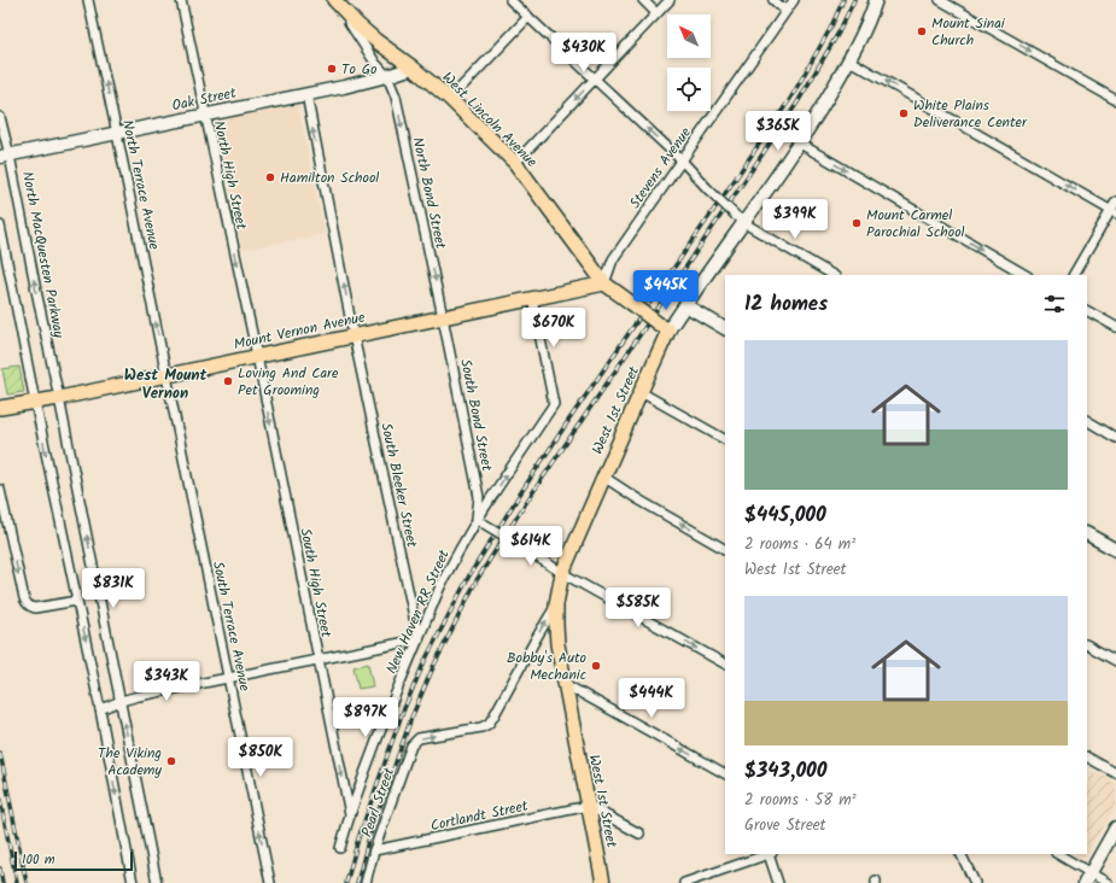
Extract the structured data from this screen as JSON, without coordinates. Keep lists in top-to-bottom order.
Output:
{
  "streets": {
    "main road": ["West Lincoln Avenue", "Mount Vernon Avenue", "West 1st Street"],
    "street": [
      "Oak Street",
      "Stevens Avenue",
      "North High Street",
      "North Terrace Avenue",
      "North Bond Street",
      "North MacQuesten Parkway",
      "South Bond Street",
      "South Bleeker Street",
      "South High Street",
      "New Haven RR Street",
      "South Terrace Avenue",
      "Pearl Street",
      "Cortlandt Street"
    ]
  },
  "crossings": [
    ["Oak Street", "West Lincoln Avenue"],
    ["Oak Street", "North High Street"],
    ["Oak Street", "North Terrace Avenue"],
    ["Oak Street", "North Bond Street"],
    ["Oak Street", "North MacQuesten Parkway"],
    ["Oak Street", "South Bleeker Street"],
    ["West Lincoln Avenue", "Stevens Avenue"],
    ["West Lincoln Avenue", "North Bond Street"],
    ["West Lincoln Avenue", "Mount Vernon Avenue"],
    ["West Lincoln Avenue", "West 1st Street"],
    ["Stevens Avenue", "Mount Vernon Avenue"],
    ["North High Street", "Mount Vernon Avenue"],
    ["North High Street", "South High Street"],
    ["North Terrace Avenue", "Mount Vernon Avenue"],
    ["North Terrace Avenue", "South Terrace Avenue"],
    ["North Bond Street", "Mount Vernon Avenue"],
    ["North Bond Street", "South Bond Street"],
    ["North MacQuesten Parkway", "Mount Vernon Avenue"],
    ["Mount Vernon Avenue", "South Bond Street"],
    ["Mount Vernon Avenue", "South Bleeker Street"],
    ["Mount Vernon Avenue", "South High Street"],
    ["Mount Vernon Avenue", "New Haven RR Street"],
    ["Mount Vernon Avenue", "South Terrace Avenue"],
    ["West 1st Street", "Pearl Street"],
    ["West 1st Street", "Cortlandt Street"],
    ["South Bond Street", "New Haven RR Street"],
    ["South Bleeker Street", "New Haven RR Street"],
    ["South High Street", "New Haven RR Street"],
    ["Pearl Street", "Cortlandt Street"]
  ],
  "one_way": [
    "North High Street",
    "North Terrace Avenue",
    "North Bond Street",
    "South Bleeker Street",
    "South High Street",
    "New Haven RR Street",
    "South Terrace Avenue",
    "Pearl Street"
  ],
  "districts": ["West Mount Vernon"],
  "places": [
    "Mount Sinai Church",
    "To Go",
    "White Plains Deliverance Center",
    "Hamilton School",
    "Mount Carmel Parochial School",
    "Loving And Care Pet Grooming",
    "Bobby's Auto Mechanic",
    "The Viking Academy"
  ],
  "scale_bar": "100 m",
  "north": "top left",
  "page": {
    "price": [
      "$430K",
      "$365K",
      "$399K",
      "$445K",
      "$670K",
      "$614K",
      "$831K",
      "$585K",
      "$343K",
      "$444K",
      "$897K",
      "$850K"
    ],
    "heading": "12 homes",
    "list": [
      {
        "name": "$445,000",
        "note": "2 rooms · 64 m² · West 1st Street"
      },
      {
        "name": "$343,000",
        "note": "2 rooms · 58 m² · Grove Street"
      }
    ],
    "scale": "100 m"
  }
}
